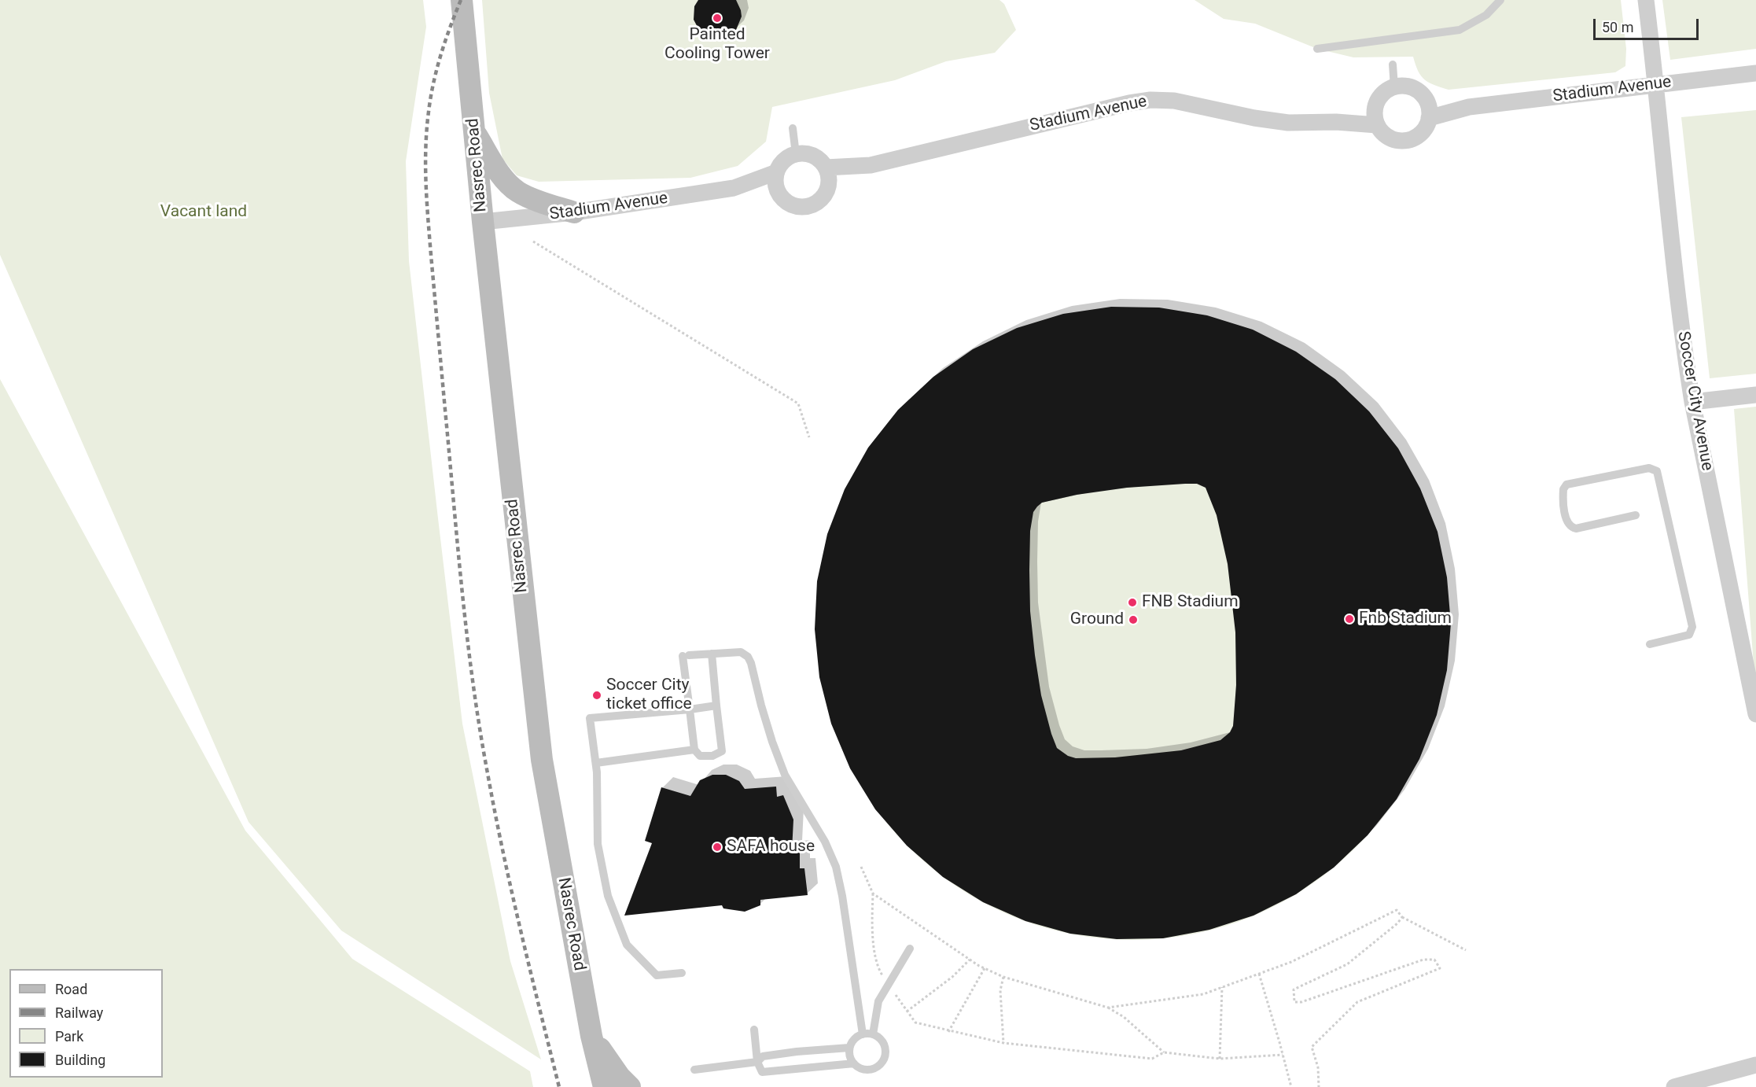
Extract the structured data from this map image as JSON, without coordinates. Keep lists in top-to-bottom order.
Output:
{
  "streets": {
    "main road": ["Nasrec Road"],
    "street": ["Stadium Avenue", "Soccer City Avenue"]
  },
  "crossings": [
    ["Stadium Avenue", "Nasrec Road"],
    ["Stadium Avenue", "Soccer City Avenue"]
  ],
  "parks": ["Vacant land"],
  "places": [
    "Painted Cooling Tower",
    "FNB Stadium",
    "Fnb Stadium",
    "Ground",
    "Soccer City ticket office",
    "SAFA house"
  ],
  "legend": [
    "Road",
    "Railway",
    "Park",
    "Building"
  ],
  "scale_bar": "50 m"
}
